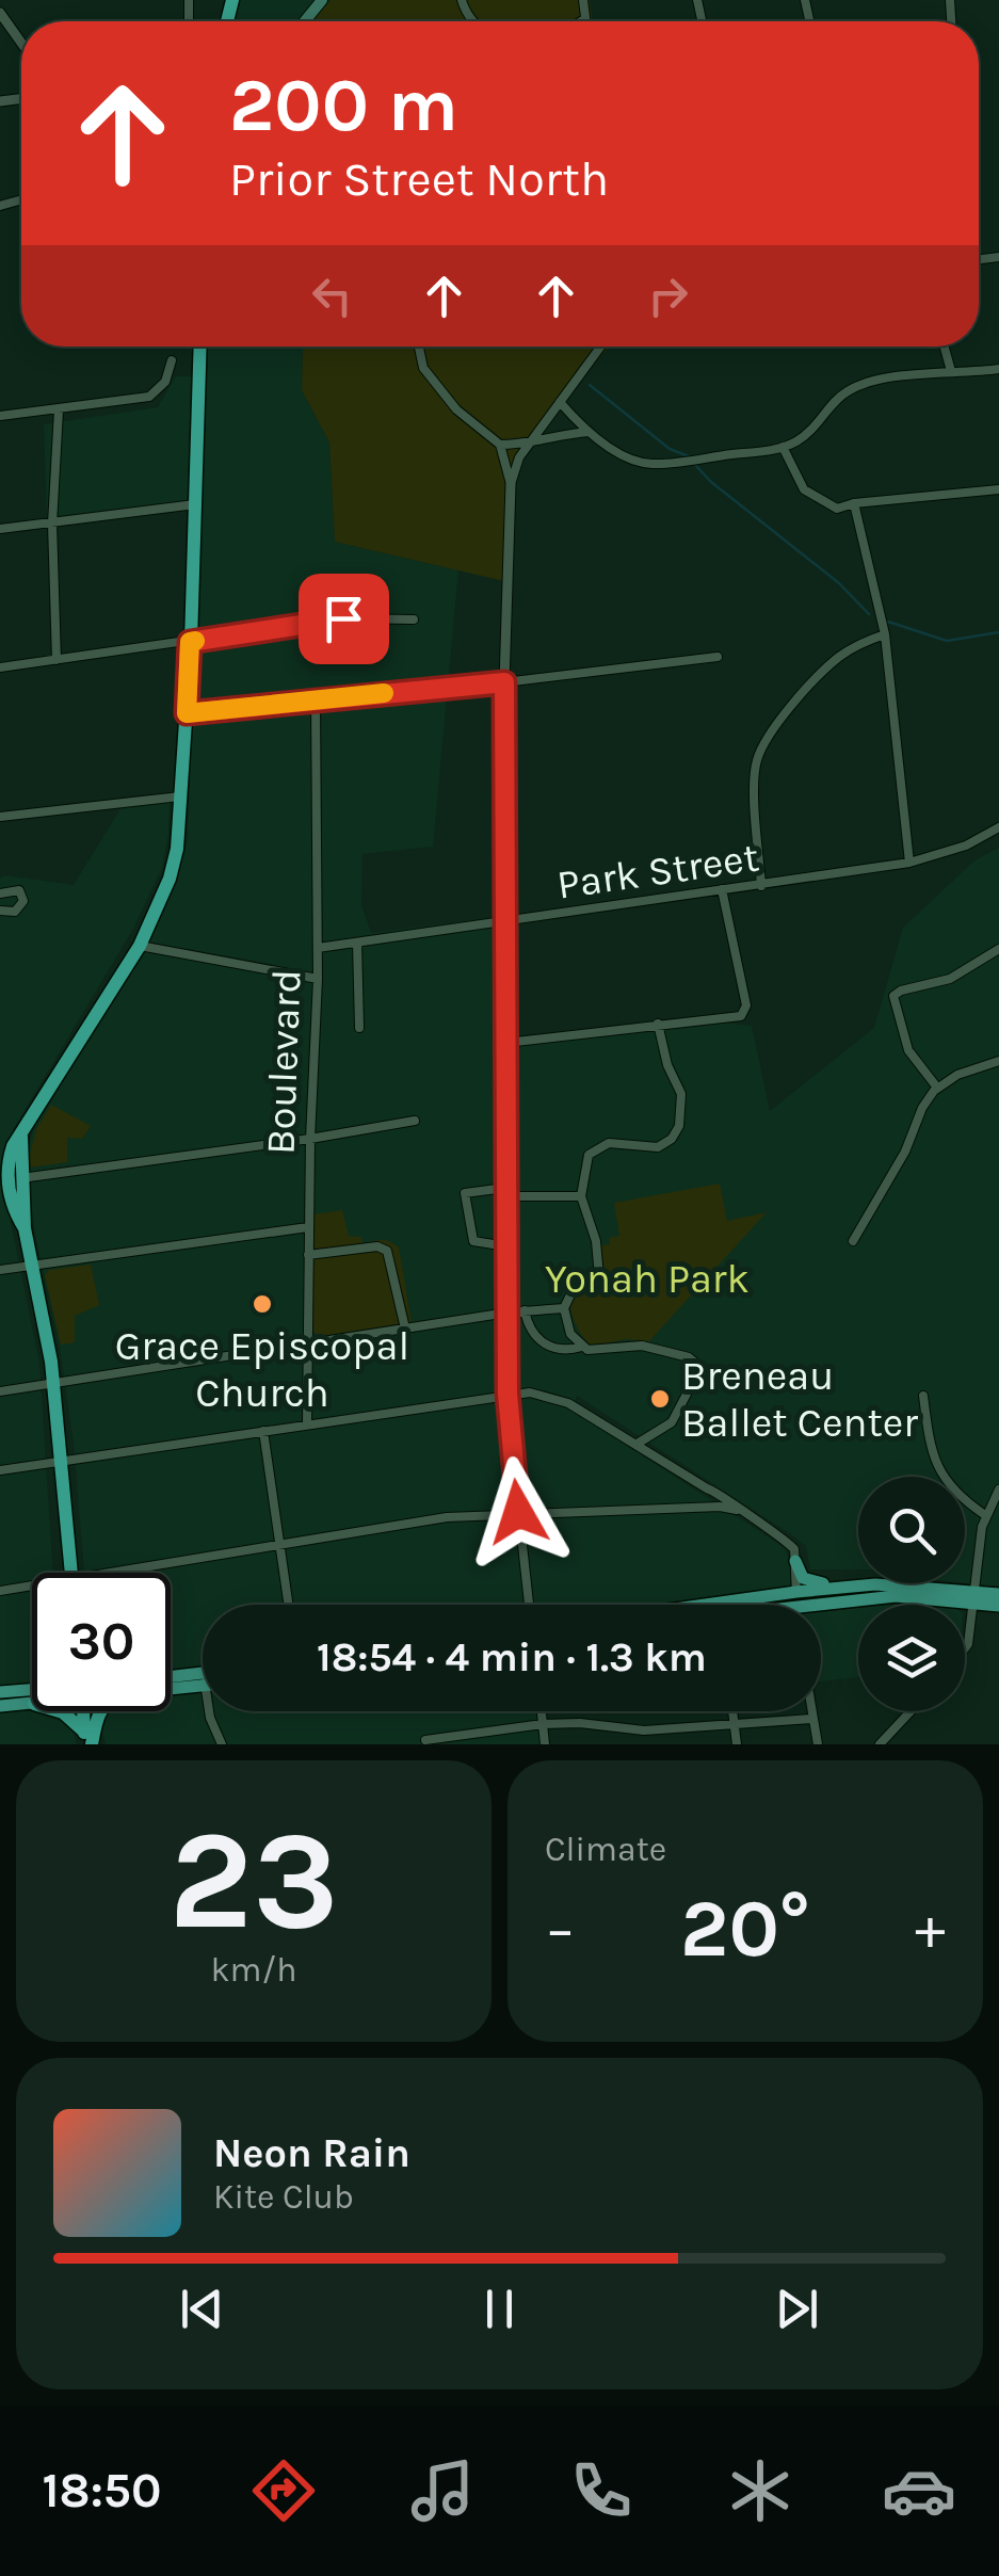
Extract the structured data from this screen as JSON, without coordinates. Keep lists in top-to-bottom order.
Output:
{
  "streets": {
    "street": ["Park Street", "Boulevard"]
  },
  "crossings": [
    ["Park Street", "Boulevard"]
  ],
  "parks": ["Yonah Park"],
  "places": ["Grace Episcopal Church", "Breneau Ballet Center"],
  "page": {
    "turn": ["200 m", "Prior Street North"],
    "limit": "30",
    "trip": "18:54 · 4 min · 1.3 km",
    "tile": [
      ["23", "km/h"],
      "Climate"
    ],
    "heat": ["−", "20°", "+"],
    "song": ["Neon Rain", "Kite Club"],
    "tabs": "18:50"
  }
}
